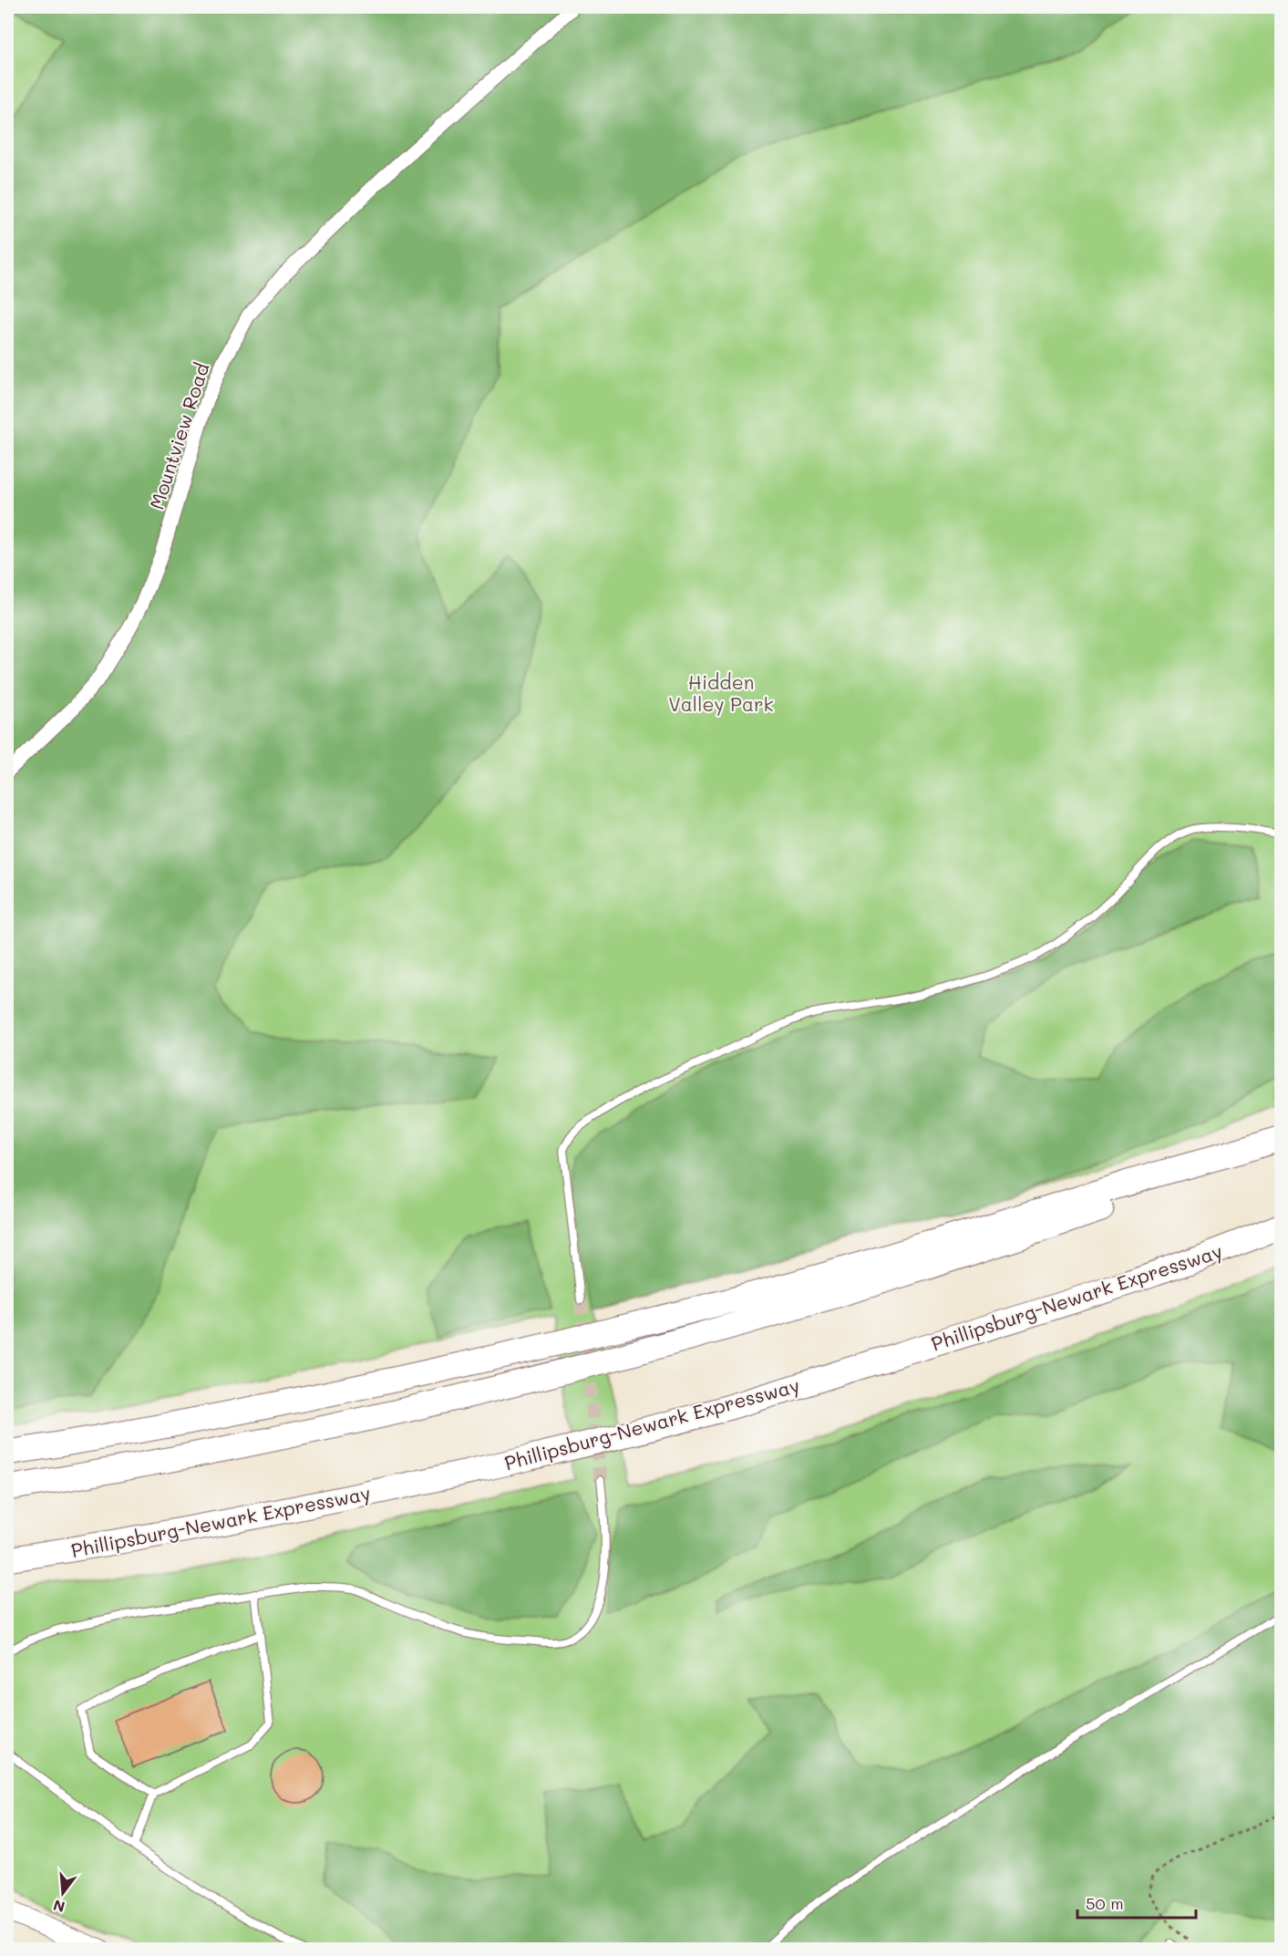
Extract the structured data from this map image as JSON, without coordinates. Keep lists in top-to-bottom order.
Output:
{
  "streets": {
    "highway": ["Phillipsburg-Newark Expressway"],
    "street": ["Mountview Road"]
  },
  "parks": ["Hidden Valley Park"],
  "scale_bar": "50 m",
  "north": "bottom"
}
